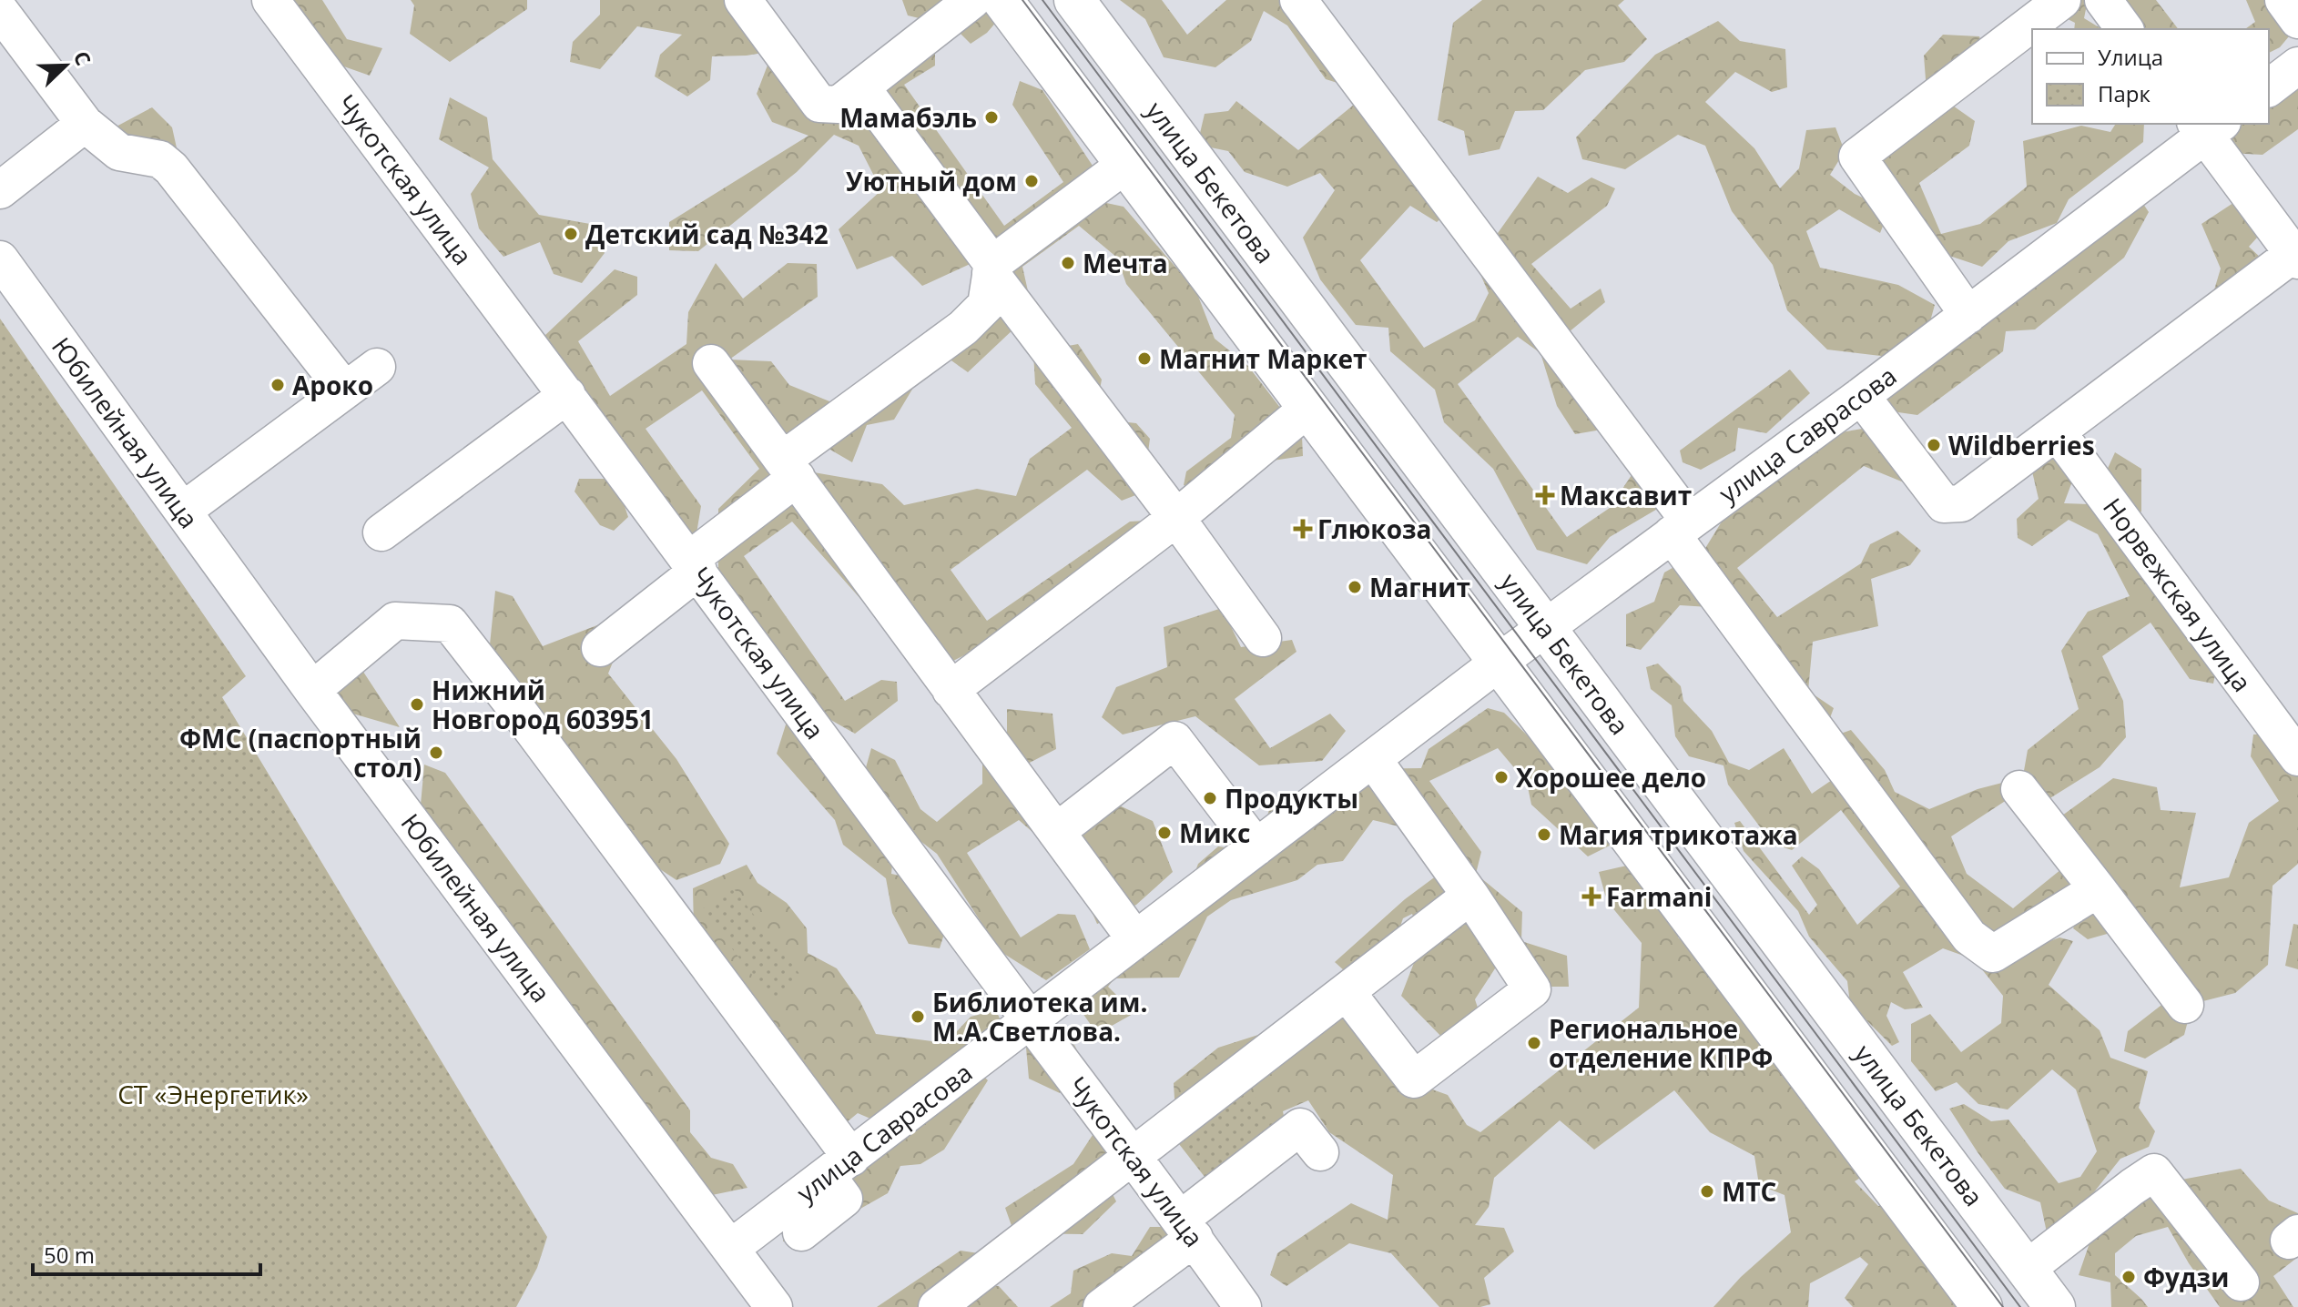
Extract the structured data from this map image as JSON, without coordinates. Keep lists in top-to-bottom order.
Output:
{
  "streets": {
    "main road": ["улица Бекетова"],
    "street": [
      "Чукотская улица",
      "Юбилейная улица",
      "улица Саврасова",
      "Норвежская улица"
    ]
  },
  "crossings": [
    ["Чукотская улица", "улица Саврасова"],
    ["улица Бекетова", "улица Саврасова"],
    ["Юбилейная улица", "улица Саврасова"]
  ],
  "parks": ["СТ «Энергетик»"],
  "places": {
    "other": [
      "Мамабэль",
      "Уютный дом",
      "Детский сад №342",
      "Мечта",
      "Магнит Маркет",
      "Ароко",
      "Wildberries",
      "Магнит",
      "Нижний Новгород 603951",
      "ФМС (паспортный стол)",
      "Хорошее дело",
      "Продукты",
      "Микс",
      "Магия трикотажа",
      "Библиотека им. М.А.Светлова.",
      "Региональное отделение КПРФ",
      "МТС",
      "Фудзи"
    ],
    "health": ["Максавит", "Глюкоза", "Farmani"]
  },
  "legend": ["Улица", "Парк"],
  "scale_bar": "50 m",
  "north": "top right"
}
